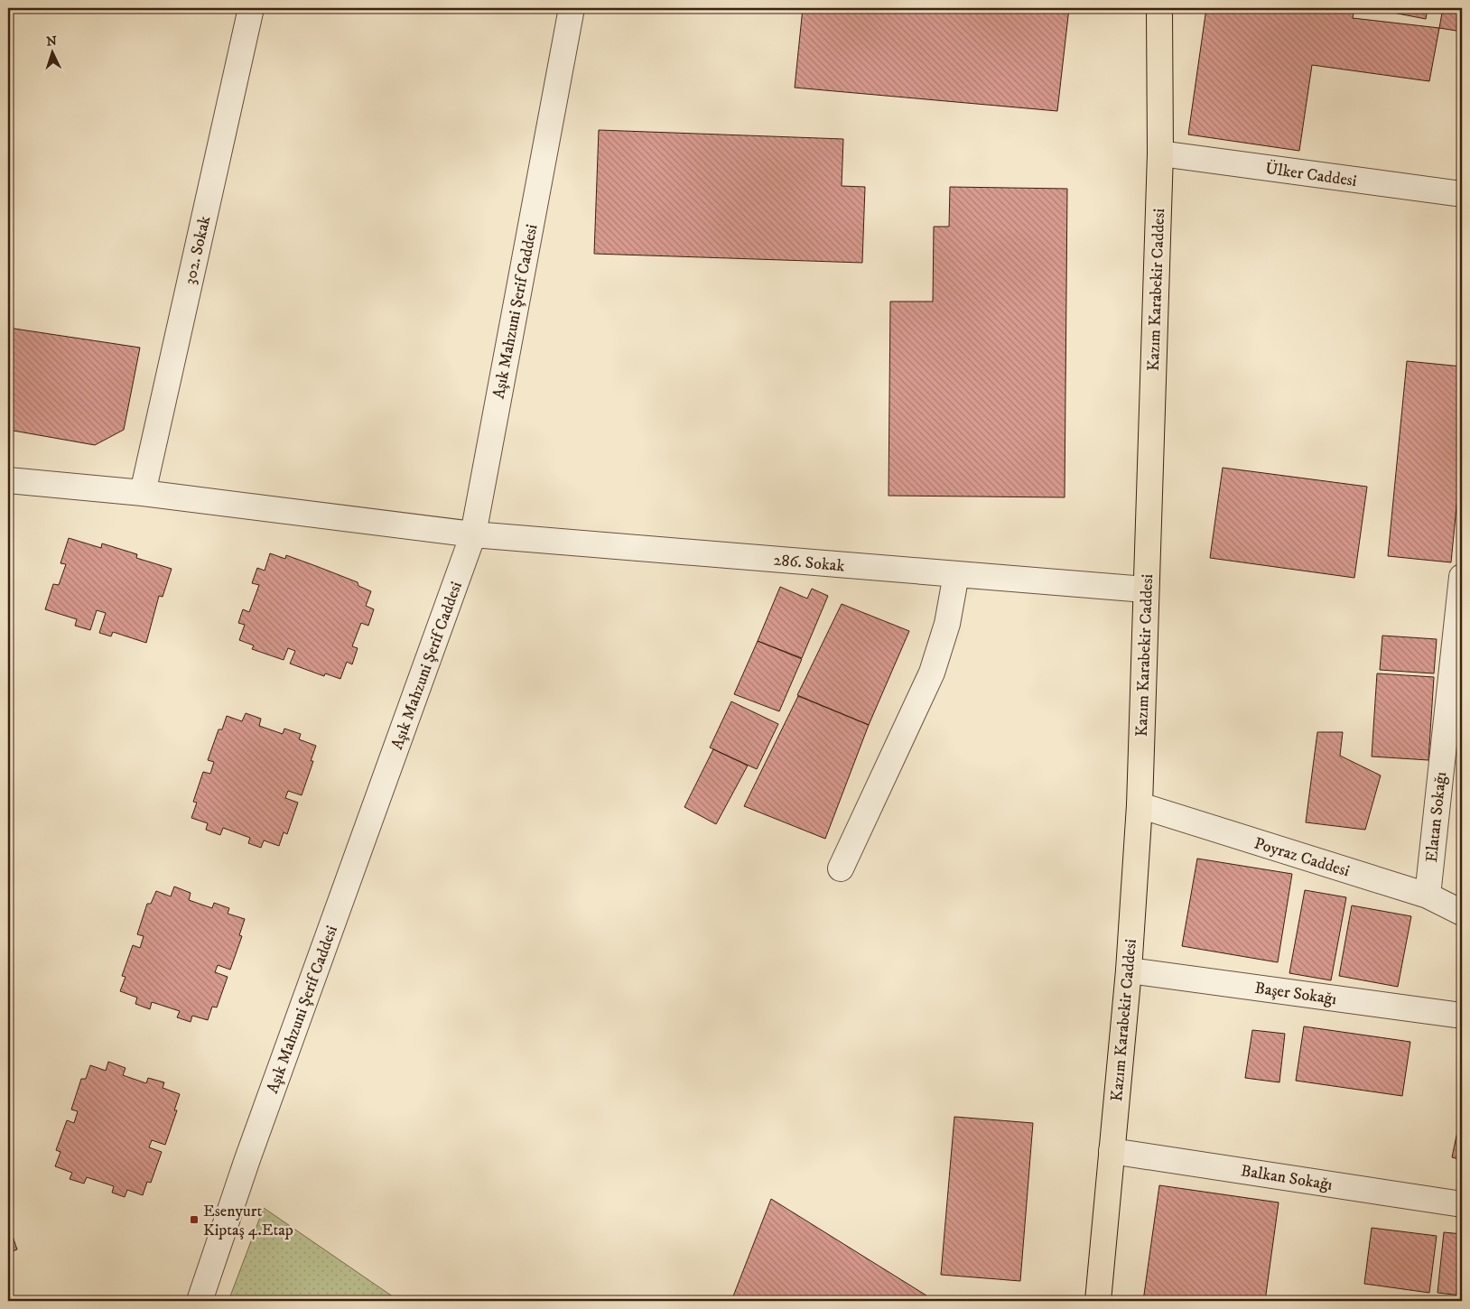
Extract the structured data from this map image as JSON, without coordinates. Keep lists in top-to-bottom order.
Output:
{
  "streets": {
    "main road": ["Kazım Karabekir Caddesi"],
    "street": [
      "Ülker Caddesi",
      "302. Sokak",
      "Aşık Mahzuni Şerif Caddesi",
      "286. Sokak",
      "Elatan Sokağı",
      "Poyraz Caddesi",
      "Başer Sokağı",
      "Balkan Sokağı"
    ]
  },
  "crossings": [
    ["Ülker Caddesi", "Kazım Karabekir Caddesi"],
    ["302. Sokak", "286. Sokak"],
    ["Kazım Karabekir Caddesi", "286. Sokak"],
    ["Kazım Karabekir Caddesi", "Poyraz Caddesi"],
    ["Kazım Karabekir Caddesi", "Başer Sokağı"],
    ["Kazım Karabekir Caddesi", "Balkan Sokağı"],
    ["Aşık Mahzuni Şerif Caddesi", "286. Sokak"],
    ["Elatan Sokağı", "Poyraz Caddesi"]
  ],
  "places": {
    "transit": ["Esenyurt Kiptaş 4.Etap"]
  },
  "north": "top"
}
